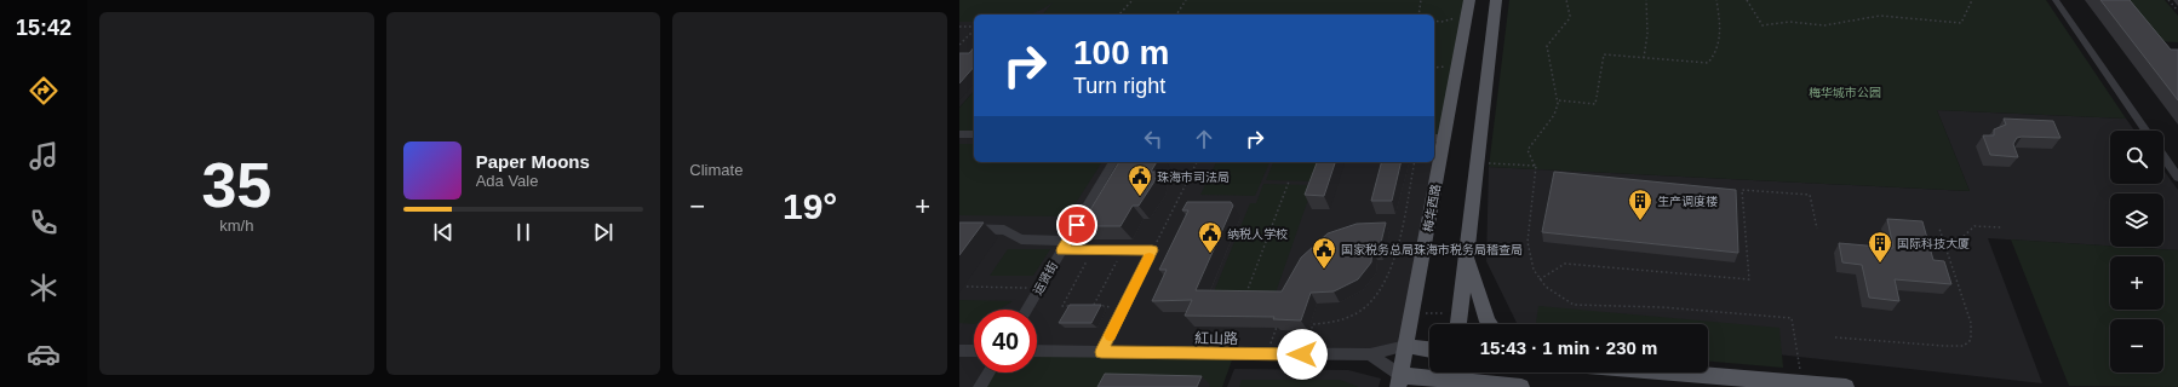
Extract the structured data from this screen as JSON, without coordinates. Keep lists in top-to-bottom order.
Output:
{
  "streets": {
    "main road": ["梅华西路"],
    "street": ["运贤街", "紅山路"]
  },
  "crossings": [
    ["梅华西路", "紅山路"]
  ],
  "parks": ["梅华城市公园"],
  "places": {
    "public building": ["珠海市司法局", "纳税人学校", "国家税务总局珠海市税务局稽查局"],
    "building": ["生产调度楼", "国际科技大厦"]
  },
  "page": {
    "tabs": "15:42",
    "tile": [
      ["35", "km/h"],
      "Climate"
    ],
    "turn": ["100 m", "Turn right"],
    "map_buttons": ["+", "−"],
    "song": ["Paper Moons", "Ada Vale"],
    "heat": ["−", "19°", "+"],
    "limit": "40",
    "trip": "15:43 · 1 min · 230 m"
  }
}
